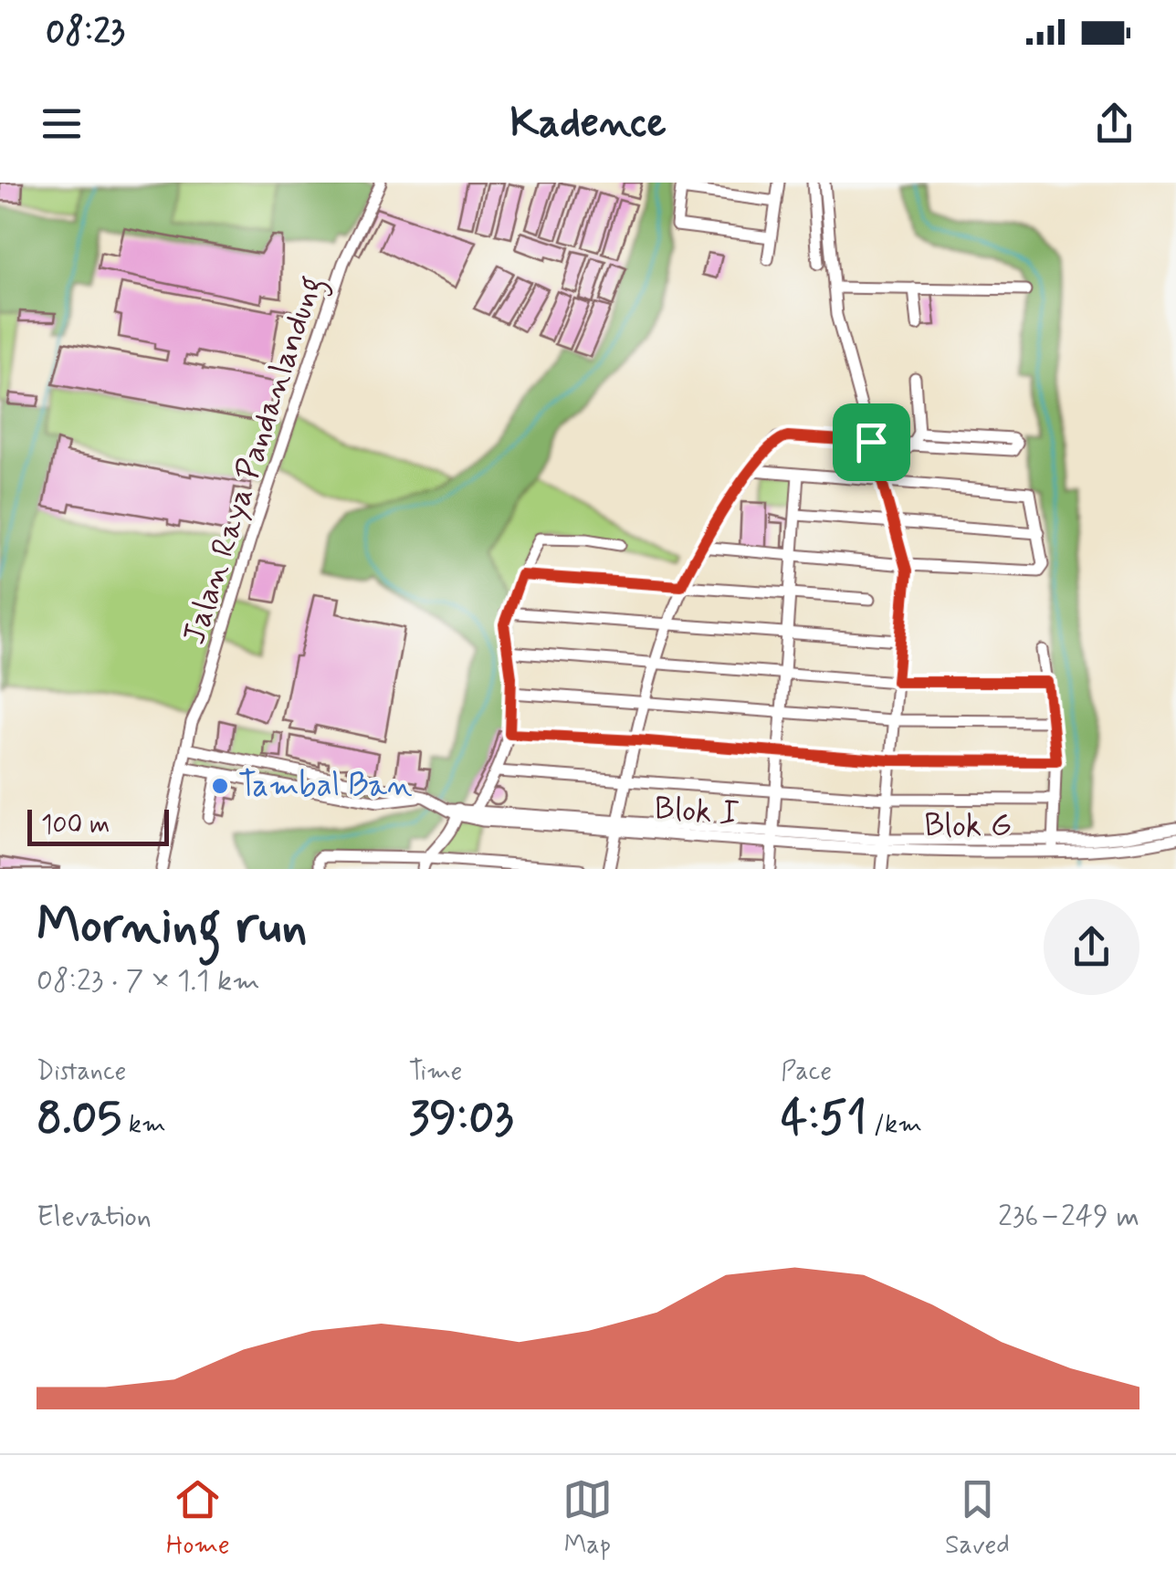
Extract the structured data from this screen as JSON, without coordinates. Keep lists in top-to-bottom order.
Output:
{
  "streets": {
    "street": ["Jalan Raya Pandanlandung"]
  },
  "places": ["Tambal Ban"],
  "scale_bar": "100 m",
  "page": {
    "status": "08:23",
    "header": "Kadence",
    "scale": "100 m",
    "heading": ["Morning run", "08:23 · 7 × 1.1 km"],
    "stats": [
      ["Distance", "8.05 km"],
      ["Time", "39:03"],
      ["Pace", "4:51 /km"]
    ],
    "chart": ["Elevation", "236–249 m"],
    "tabs": ["Home", "Map", "Saved"]
  }
}
